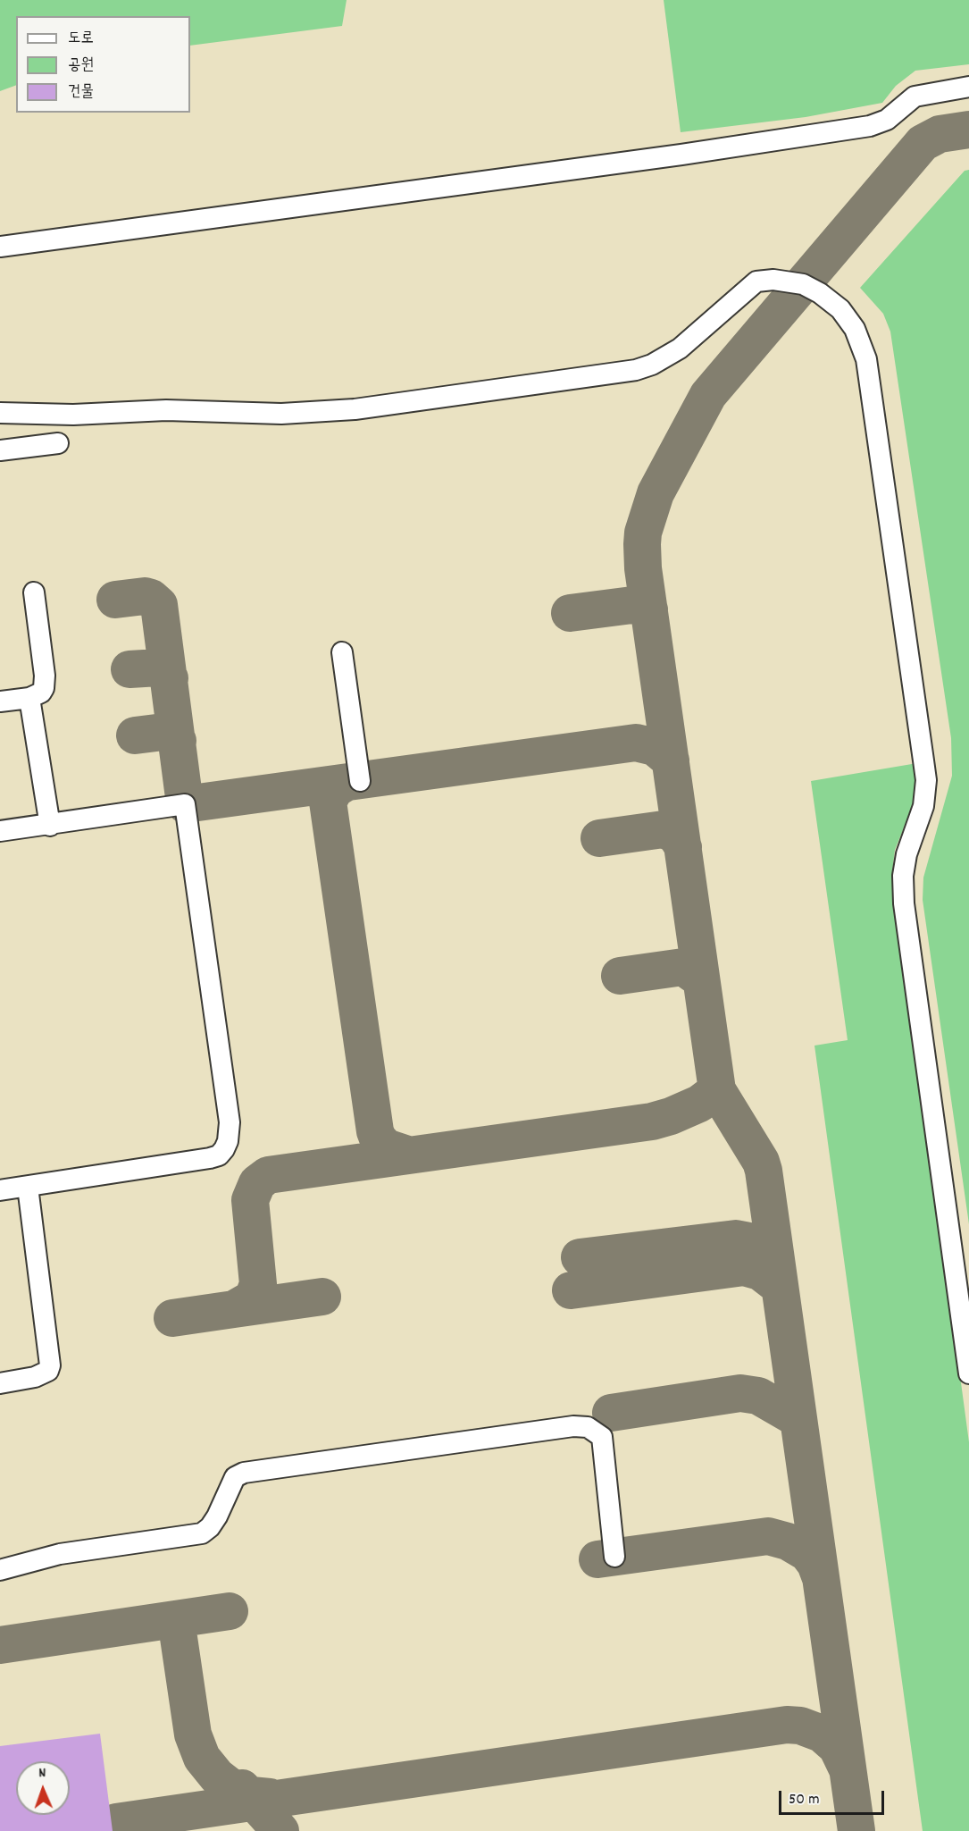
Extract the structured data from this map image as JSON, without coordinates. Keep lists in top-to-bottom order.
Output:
{
  "legend": ["도로", "공원", "건물"],
  "scale_bar": "50 m",
  "north": "top"
}
